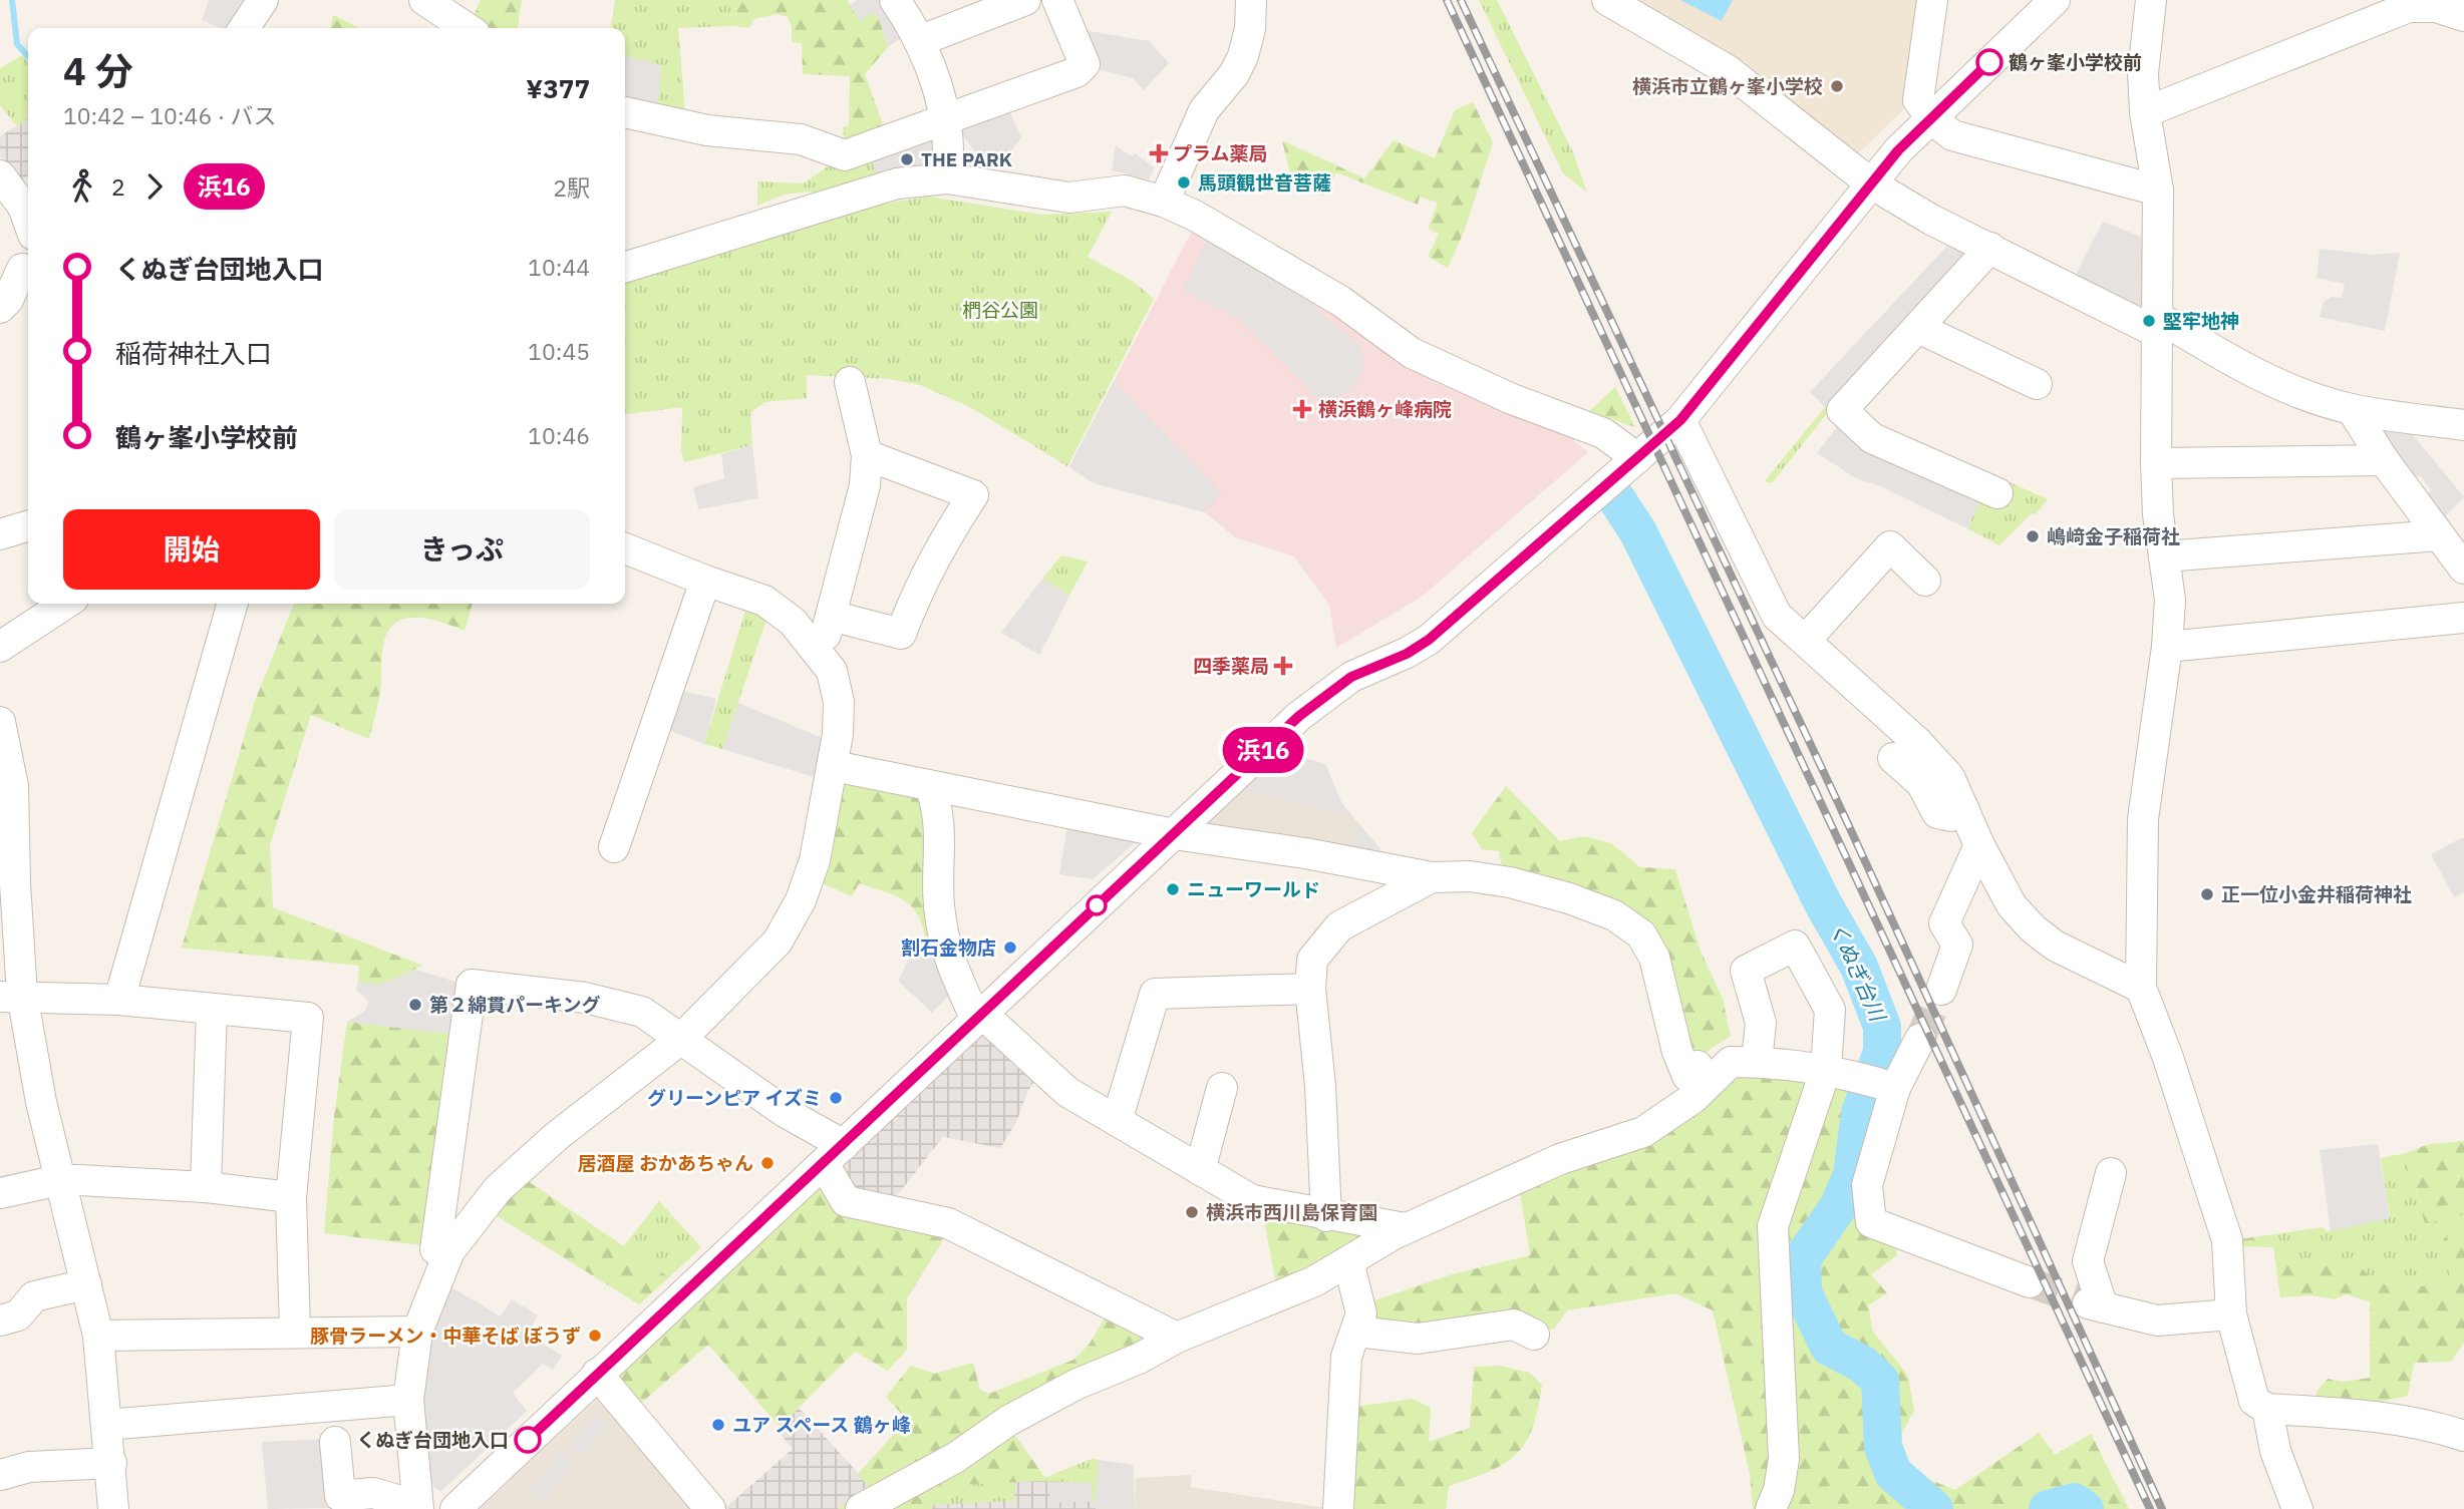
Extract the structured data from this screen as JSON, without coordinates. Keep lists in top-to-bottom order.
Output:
{
  "water": ["くぬぎ台川"],
  "parks": ["椚谷公園"],
  "places": {
    "other": [
      "鶴ヶ峯小学校前",
      "横浜市立鶴ヶ峯小学校",
      "THE PARK",
      "馬頭観世音菩薩",
      "堅牢地神",
      "嶋﨑金子稲荷社",
      "ニューワールド",
      "正一位小金井稲荷神社",
      "割石金物店",
      "第２綿貫パーキング",
      "グリーンピア イズミ",
      "居酒屋 おかあちゃん",
      "横浜市西川島保育園",
      "豚骨ラーメン・中華そば ぼうず",
      "ユア スペース 鶴ヶ峰",
      "くぬぎ台団地入口"
    ],
    "health": ["プラム薬局", "横浜鶴ヶ峰病院", "四季薬局"]
  },
  "lines": ["bus line 浜16"],
  "page": {
    "on_map": "浜16",
    "heading": ["4 分", "10:42 – 10:46 · バス", "¥377"],
    "legs": ["2", "浜16", "2駅"],
    "list": [
      {
        "name": "くぬぎ台団地入口",
        "value": "10:44"
      },
      {
        "name": "稲荷神社入口",
        "value": "10:45"
      },
      {
        "name": "鶴ヶ峯小学校前",
        "value": "10:46"
      }
    ],
    "buttons": ["開始", "きっぷ"]
  }
}
